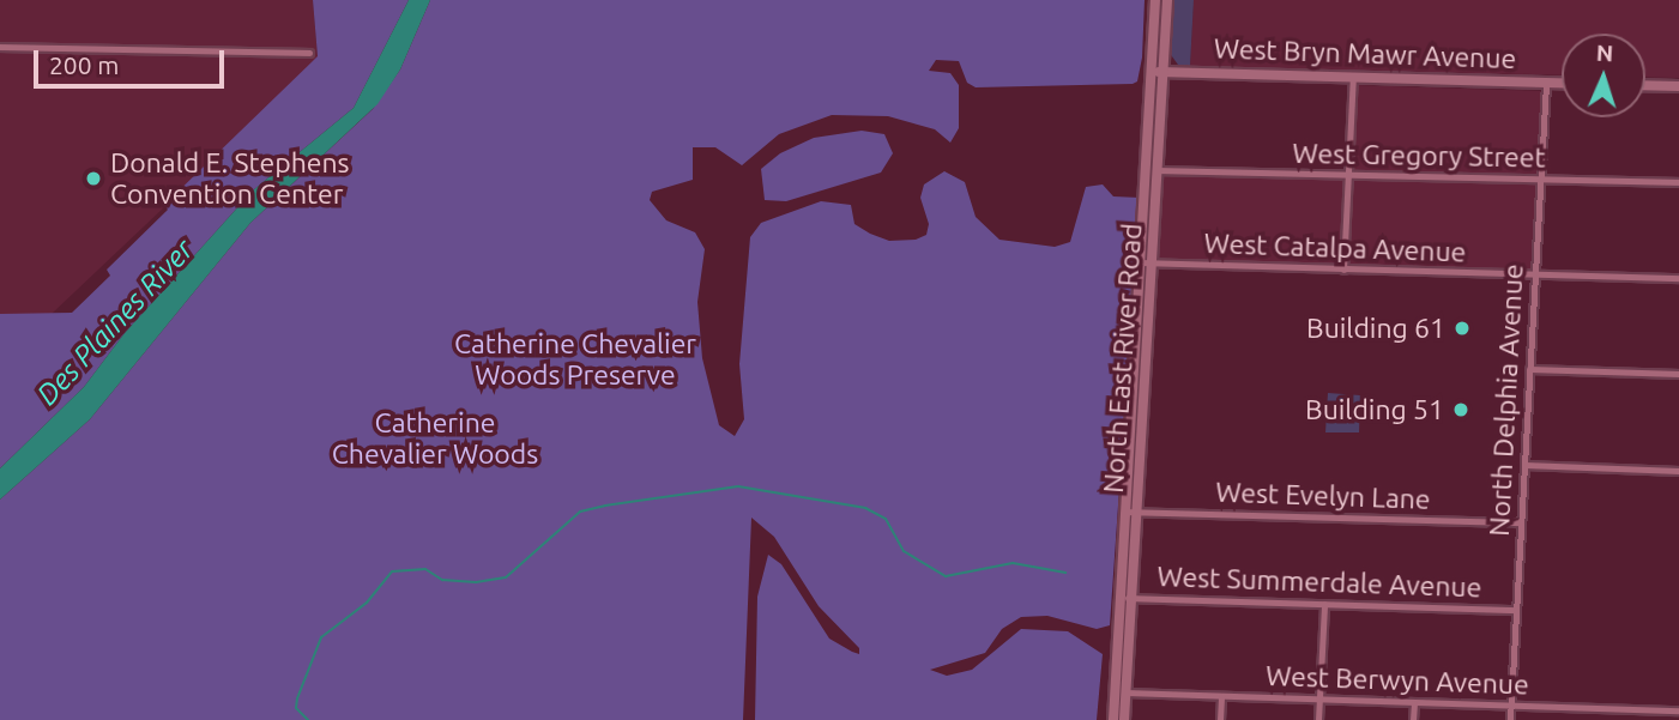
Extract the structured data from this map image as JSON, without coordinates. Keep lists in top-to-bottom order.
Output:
{
  "streets": {
    "main road": ["West Bryn Mawr Avenue", "North East River Road"],
    "street": [
      "West Gregory Street",
      "West Catalpa Avenue",
      "North Delphia Avenue",
      "West Evelyn Lane",
      "West Summerdale Avenue",
      "West Berwyn Avenue"
    ]
  },
  "crossings": [
    ["West Bryn Mawr Avenue", "North East River Road"],
    ["West Bryn Mawr Avenue", "North Delphia Avenue"],
    ["West Gregory Street", "North East River Road"],
    ["West Gregory Street", "North Delphia Avenue"],
    ["West Catalpa Avenue", "North East River Road"],
    ["West Catalpa Avenue", "North Delphia Avenue"],
    ["North East River Road", "West Evelyn Lane"],
    ["North East River Road", "West Summerdale Avenue"],
    ["North East River Road", "West Berwyn Avenue"],
    ["North Delphia Avenue", "West Evelyn Lane"],
    ["North Delphia Avenue", "West Summerdale Avenue"],
    ["North Delphia Avenue", "West Berwyn Avenue"]
  ],
  "water": ["Des Plaines River"],
  "parks": ["Catherine Chevalier Woods Preserve", "Catherine Chevalier Woods"],
  "places": ["Donald E. Stephens Convention Center", "Building 61", "Building 51"],
  "scale_bar": "200 m",
  "north": "top"
}
